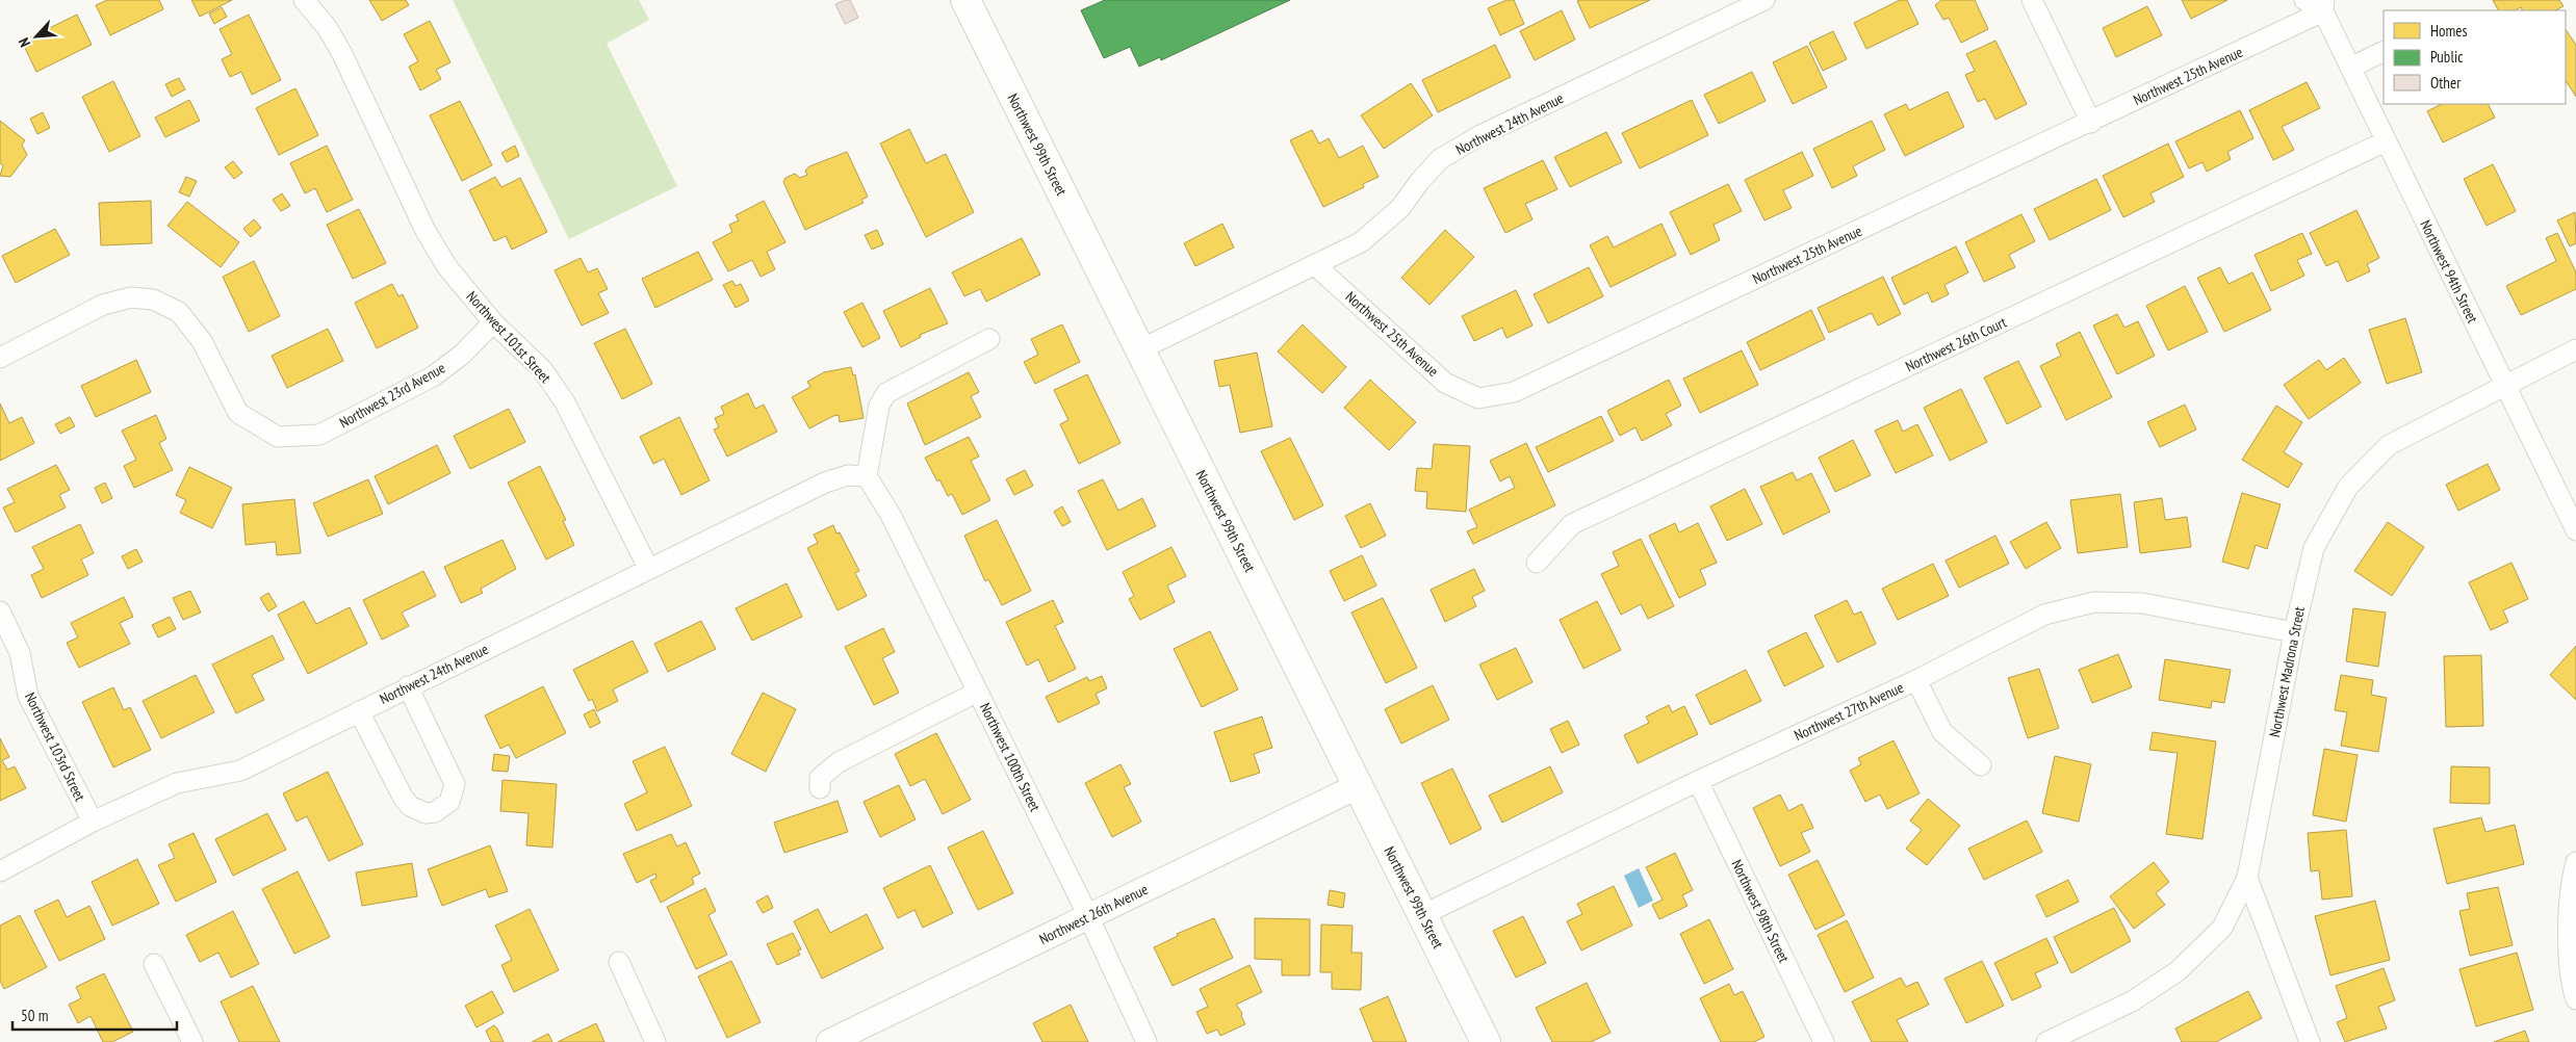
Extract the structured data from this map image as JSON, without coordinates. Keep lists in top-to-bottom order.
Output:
{
  "streets": {
    "main road": ["Northwest 99th Street"],
    "street": [
      "Northwest 25th Avenue",
      "Northwest 24th Avenue",
      "Northwest 94th Street",
      "Northwest 101st Street",
      "Northwest 26th Court",
      "Northwest 23rd Avenue",
      "Northwest Madrona Street",
      "Northwest 27th Avenue",
      "Northwest 103rd Street",
      "Northwest 100th Street",
      "Northwest 98th Street",
      "Northwest 26th Avenue"
    ]
  },
  "crossings": [
    ["Northwest 25th Avenue", "Northwest 24th Avenue"],
    ["Northwest 25th Avenue", "Northwest 94th Street"],
    ["Northwest 24th Avenue", "Northwest 99th Street"],
    ["Northwest 24th Avenue", "Northwest 101st Street"],
    ["Northwest 24th Avenue", "Northwest 103rd Street"],
    ["Northwest 24th Avenue", "Northwest 100th Street"],
    ["Northwest 99th Street", "Northwest 27th Avenue"],
    ["Northwest 99th Street", "Northwest 26th Avenue"],
    ["Northwest 94th Street", "Northwest 26th Court"],
    ["Northwest 94th Street", "Northwest Madrona Street"],
    ["Northwest 101st Street", "Northwest 23rd Avenue"],
    ["Northwest Madrona Street", "Northwest 27th Avenue"],
    ["Northwest 27th Avenue", "Northwest 98th Street"],
    ["Northwest 100th Street", "Northwest 26th Avenue"]
  ],
  "legend": ["Homes", "Public", "Other"],
  "scale_bar": "50 m",
  "north": "bottom left"
}
